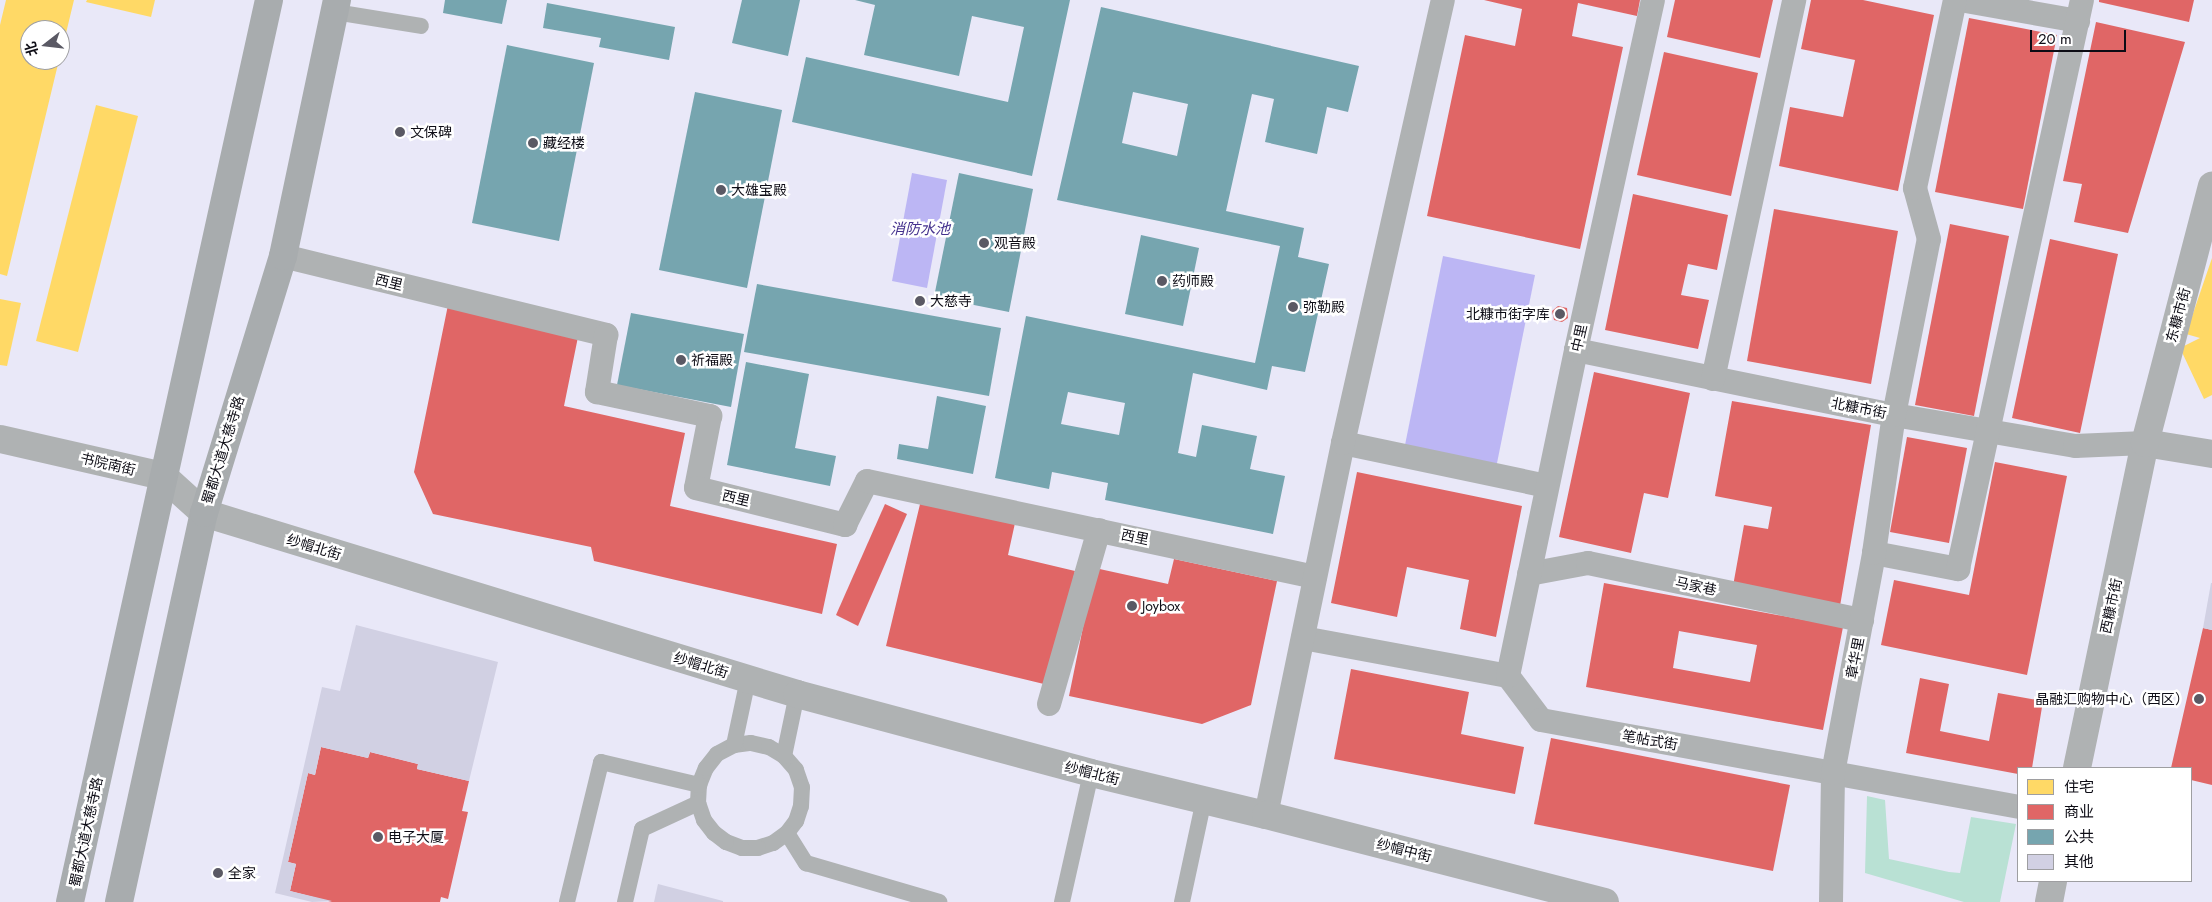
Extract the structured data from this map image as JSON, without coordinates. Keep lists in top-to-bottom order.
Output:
{
  "streets": {
    "main road": ["蜀都大道大慈寺路"],
    "street": [
      "西里",
      "东糠市街",
      "中里",
      "北糠市街",
      "书院南街",
      "纱帽北街",
      "马家巷",
      "西糠市街",
      "章华里",
      "笔帖式街",
      "纱帽中街"
    ]
  },
  "crossings": [
    ["西里", "蜀都大道大慈寺路"],
    ["东糠市街", "北糠市街"],
    ["东糠市街", "西糠市街"],
    ["中里", "北糠市街"],
    ["中里", "马家巷"],
    ["中里", "笔帖式街"],
    ["北糠市街", "西糠市街"],
    ["北糠市街", "章华里"],
    ["蜀都大道大慈寺路", "书院南街"],
    ["蜀都大道大慈寺路", "纱帽北街"],
    ["书院南街", "纱帽北街"],
    ["纱帽北街", "纱帽中街"],
    ["马家巷", "章华里"],
    ["章华里", "笔帖式街"]
  ],
  "water": ["消防水池"],
  "places": [
    "文保碑",
    "藏经楼",
    "大雄宝殿",
    "观音殿",
    "药师殿",
    "大慈寺",
    "弥勒殿",
    "北糠市街字库",
    "祈福殿",
    "Joybox",
    "晶融汇购物中心（西区）",
    "电子大厦",
    "全家"
  ],
  "legend": [
    "住宅",
    "商业",
    "公共",
    "其他"
  ],
  "scale_bar": "20 m",
  "north": "left"
}
